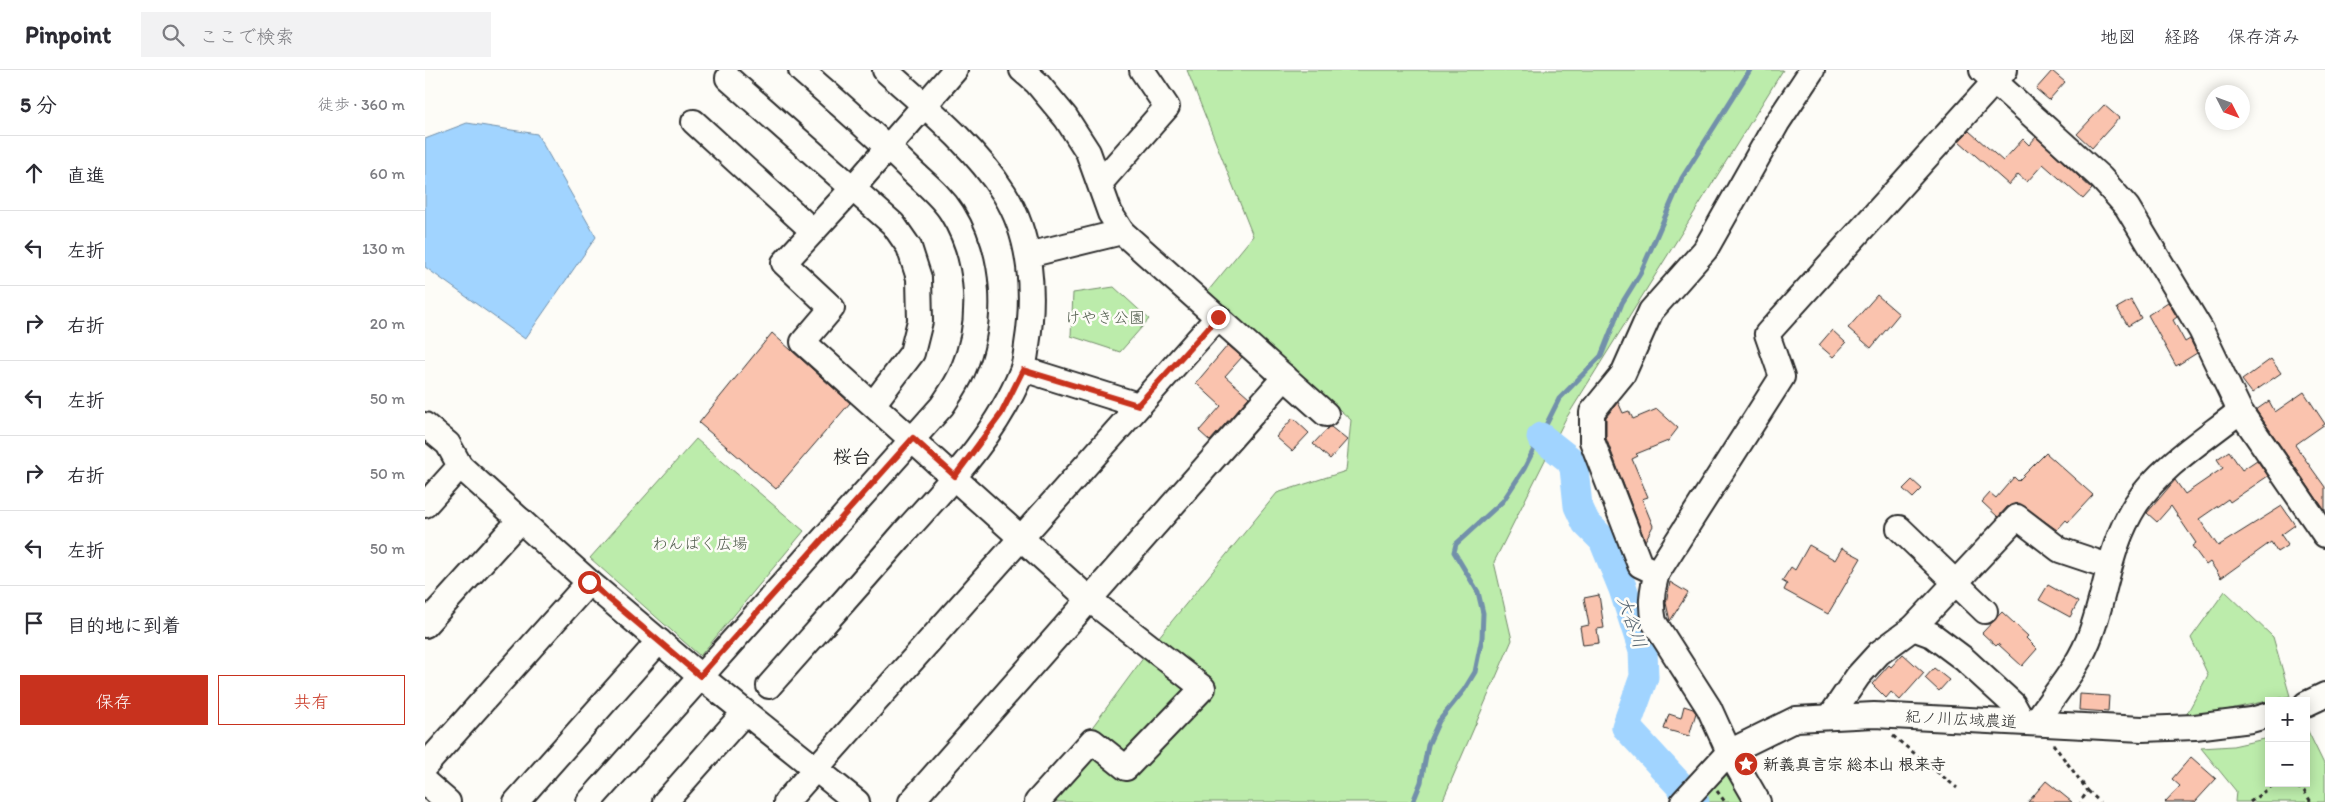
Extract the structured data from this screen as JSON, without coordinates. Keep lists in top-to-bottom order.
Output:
{
  "streets": {
    "street": ["紀ノ川広域農道"]
  },
  "districts": ["桜台"],
  "water": ["大谷川"],
  "parks": ["けやき公園", "わんぱく広場"],
  "places": {
    "place": ["新義真言宗 総本山 根来寺"]
  },
  "north": "bottom right",
  "page": {
    "header": "Pinpoint",
    "search": "ここで検索",
    "nav": ["地図", "経路", "保存済み"],
    "heading": ["5 分", "徒歩 · 360 m"],
    "list": [
      ["直進", "60 m"],
      ["左折", "130 m"],
      ["右折", "20 m"],
      ["左折", "50 m"],
      ["右折", "50 m"],
      ["左折", "50 m"],
      "目的地に到着"
    ],
    "buttons": ["保存", "共有"],
    "map_buttons": ["+", "−"]
  }
}
